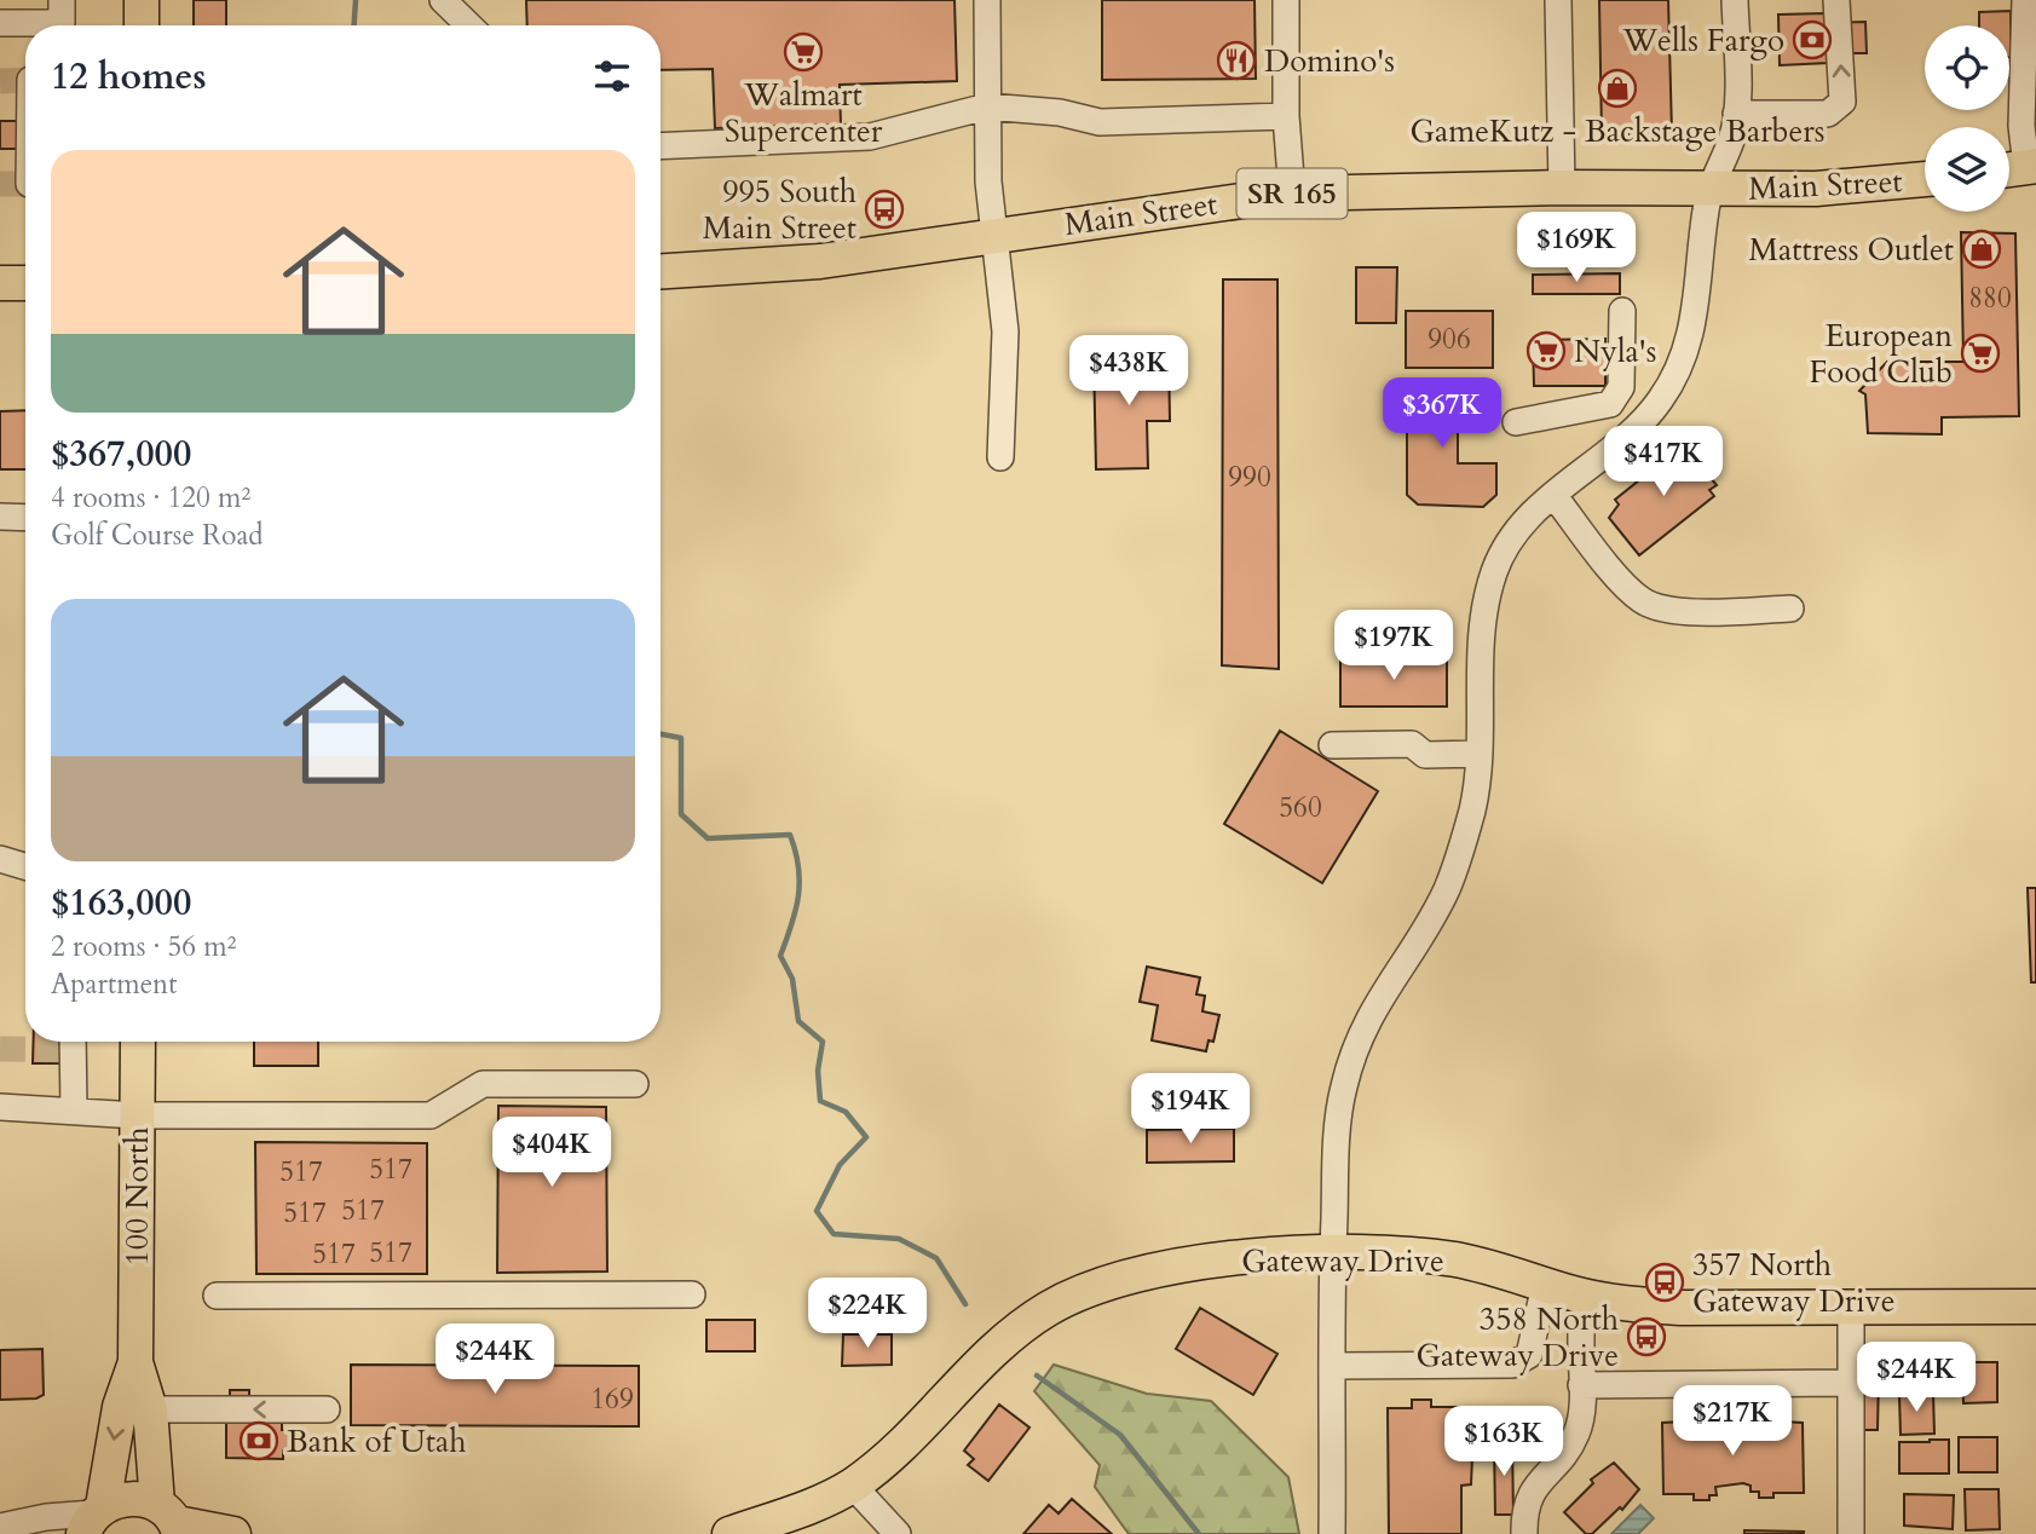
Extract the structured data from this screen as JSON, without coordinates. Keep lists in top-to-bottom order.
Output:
{
  "streets": {
    "main road": [
      "Main Street",
      "SR 165",
      "100 North",
      "Gateway Drive"
    ]
  },
  "places": {
    "bank": ["Wells Fargo", "Bank of Utah"],
    "supermarket": ["Walmart Supercenter", "Nyla's", "European Food Club"],
    "restaurant": ["Domino's"],
    "shop": ["GameKutz - Backstage Barbers", "Mattress Outlet"],
    "bus stop": ["995 South Main Street", "357 North Gateway Drive", "358 North Gateway Drive"]
  },
  "house_numbers": [
    "880",
    "906",
    "990",
    "560",
    "517",
    "517",
    "517",
    "517",
    "517",
    "517",
    "169"
  ],
  "page": {
    "heading": "12 homes",
    "list": [
      {
        "name": "$367,000",
        "note": "4 rooms · 120 m² · Golf Course Road"
      },
      {
        "name": "$163,000",
        "note": "2 rooms · 56 m² · Apartment"
      }
    ],
    "price": [
      "$169K",
      "$438K",
      "$367K",
      "$417K",
      "$197K",
      "$194K",
      "$404K",
      "$224K",
      "$244K",
      "$244K",
      "$217K",
      "$163K"
    ]
  }
}
